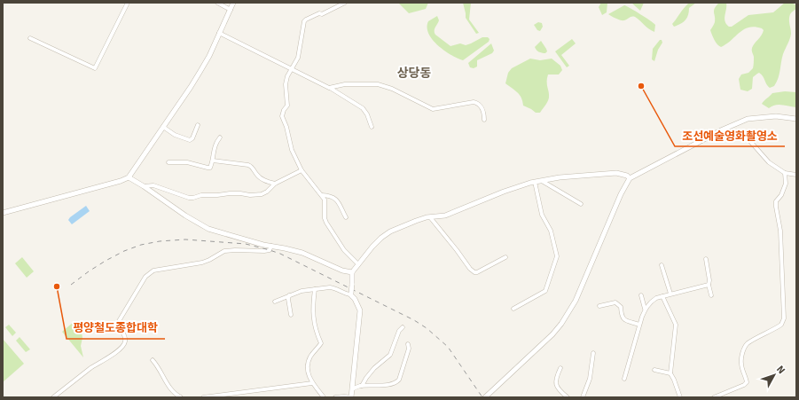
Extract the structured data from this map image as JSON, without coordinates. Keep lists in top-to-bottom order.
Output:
{
  "districts": ["상당동"],
  "places": ["조선예술영화촬영소", "평양철도종합대학"],
  "north": "top right"
}
